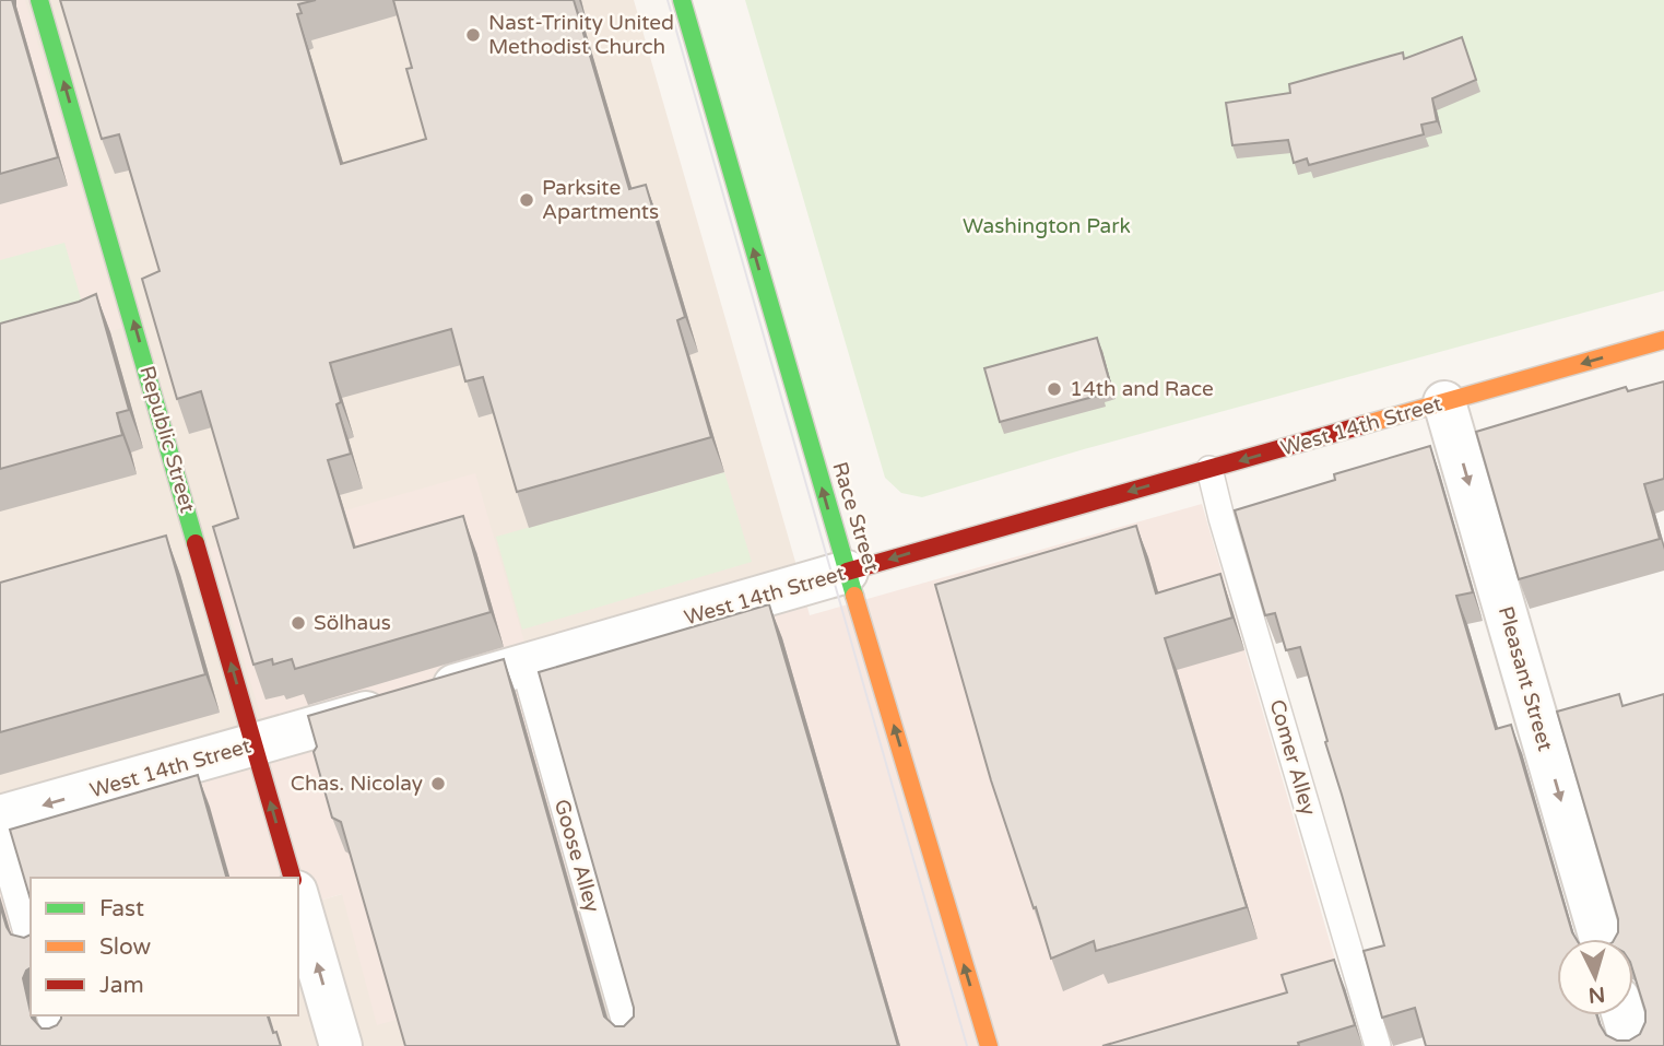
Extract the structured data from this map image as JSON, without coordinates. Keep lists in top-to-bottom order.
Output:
{
  "streets": {
    "street": [
      "West 14th Street",
      "Republic Street",
      "Race Street",
      "Pleasant Street"
    ],
    "lane": ["Comer Alley", "Goose Alley"]
  },
  "crossings": [
    ["West 14th Street", "Republic Street"],
    ["West 14th Street", "Race Street"],
    ["West 14th Street", "Pleasant Street"],
    ["West 14th Street", "Comer Alley"],
    ["West 14th Street", "Goose Alley"]
  ],
  "one_way": [
    "West 14th Street",
    "Republic Street",
    "Race Street",
    "Pleasant Street"
  ],
  "parks": ["Washington Park"],
  "places": [
    "Nast-Trinity United Methodist Church",
    "Parksite Apartments",
    "14th and Race",
    "Sölhaus",
    "Chas. Nicolay"
  ],
  "legend": ["Fast", "Slow", "Jam"],
  "north": "bottom"
}
